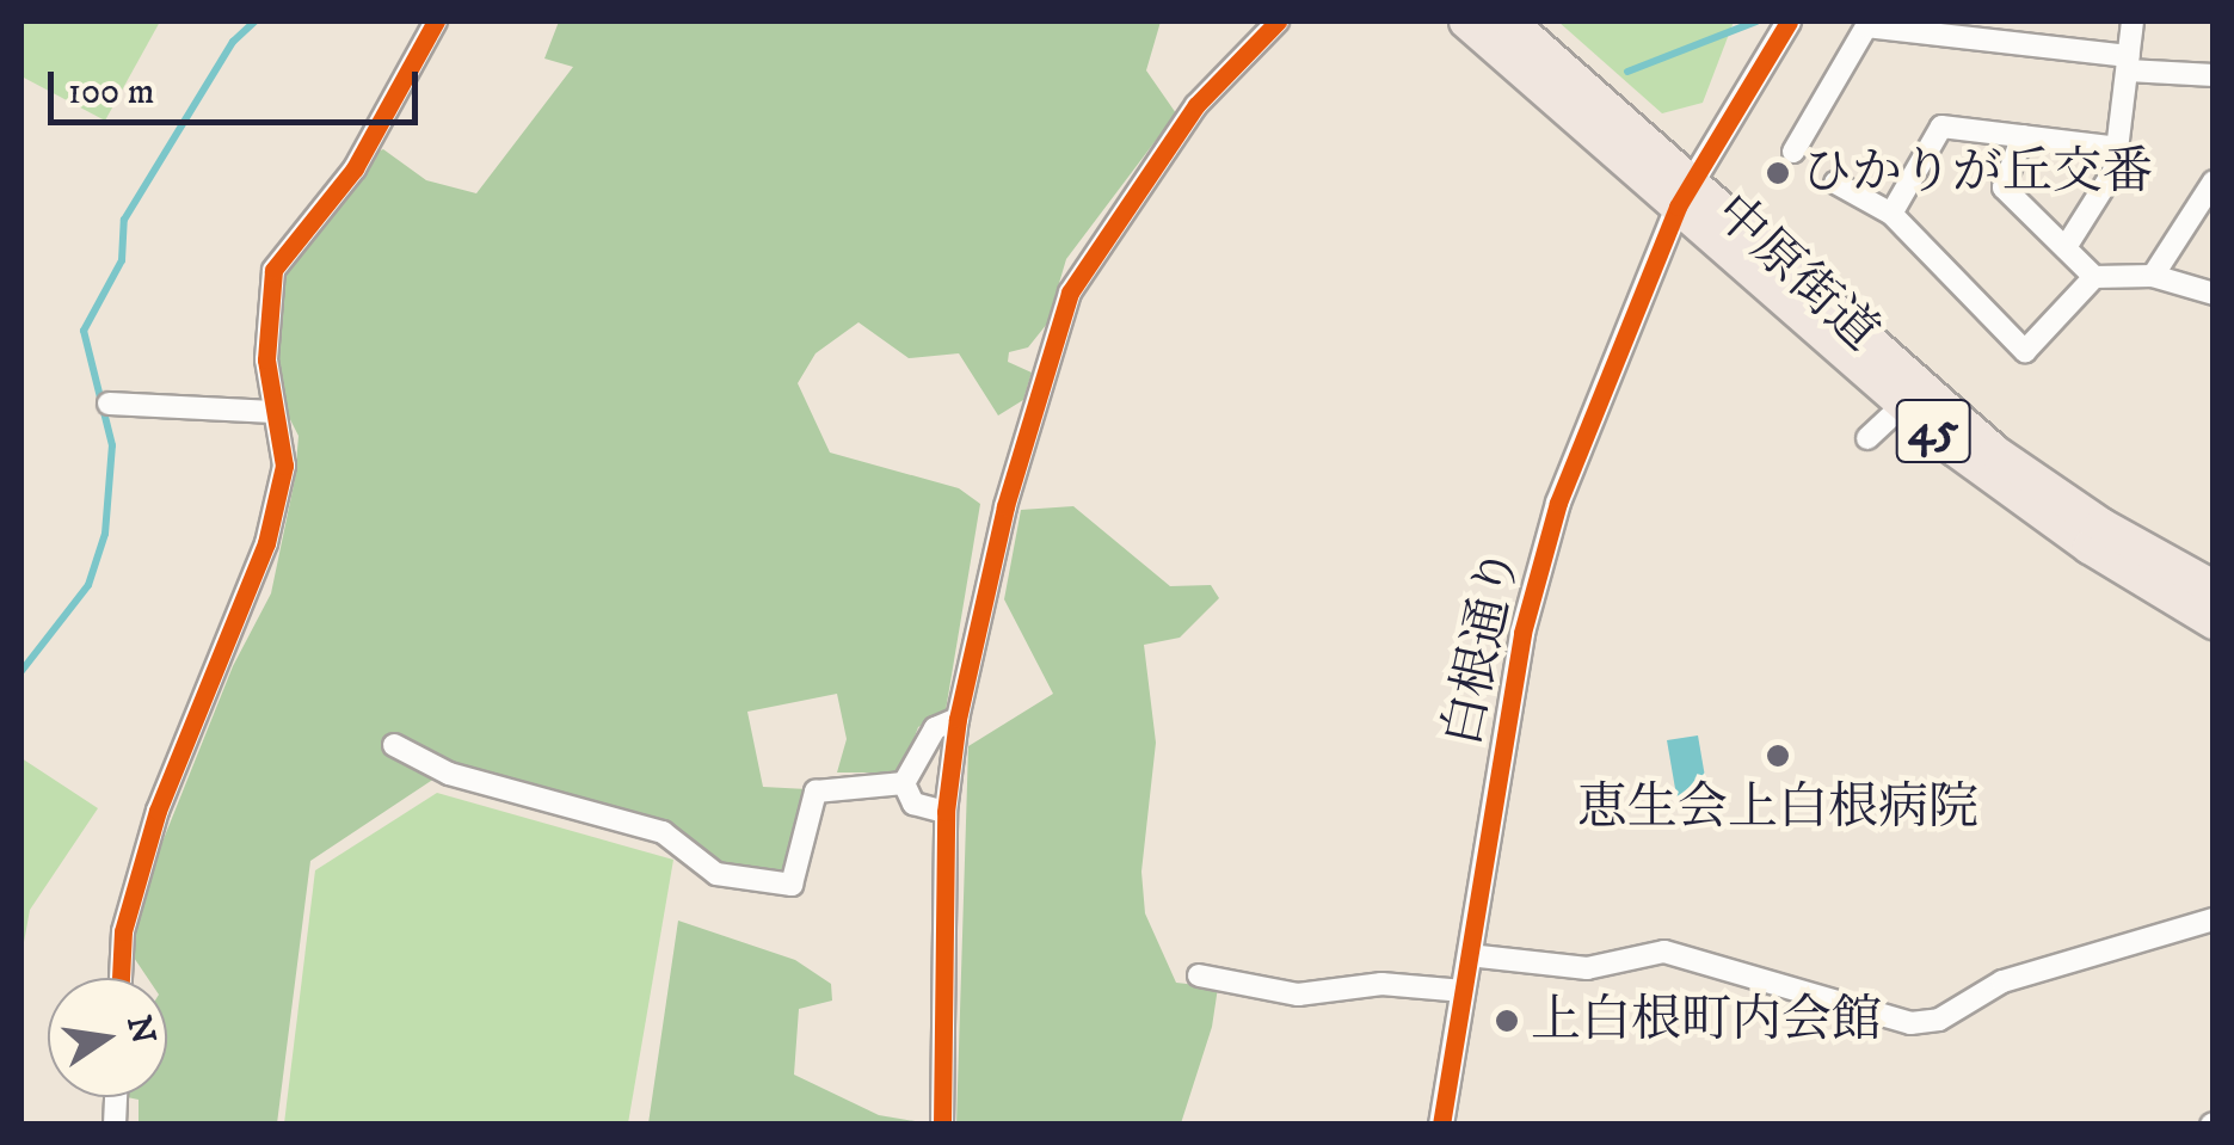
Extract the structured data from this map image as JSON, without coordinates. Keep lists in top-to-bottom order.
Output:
{
  "streets": {
    "main road": ["中原街道", "45"],
    "street": ["白根通り"]
  },
  "crossings": [
    ["中原街道", "白根通り"]
  ],
  "places": ["ひかりが丘交番", "恵生会上白根病院", "上白根町内会館"],
  "scale_bar": "100 m",
  "north": "right"
}
